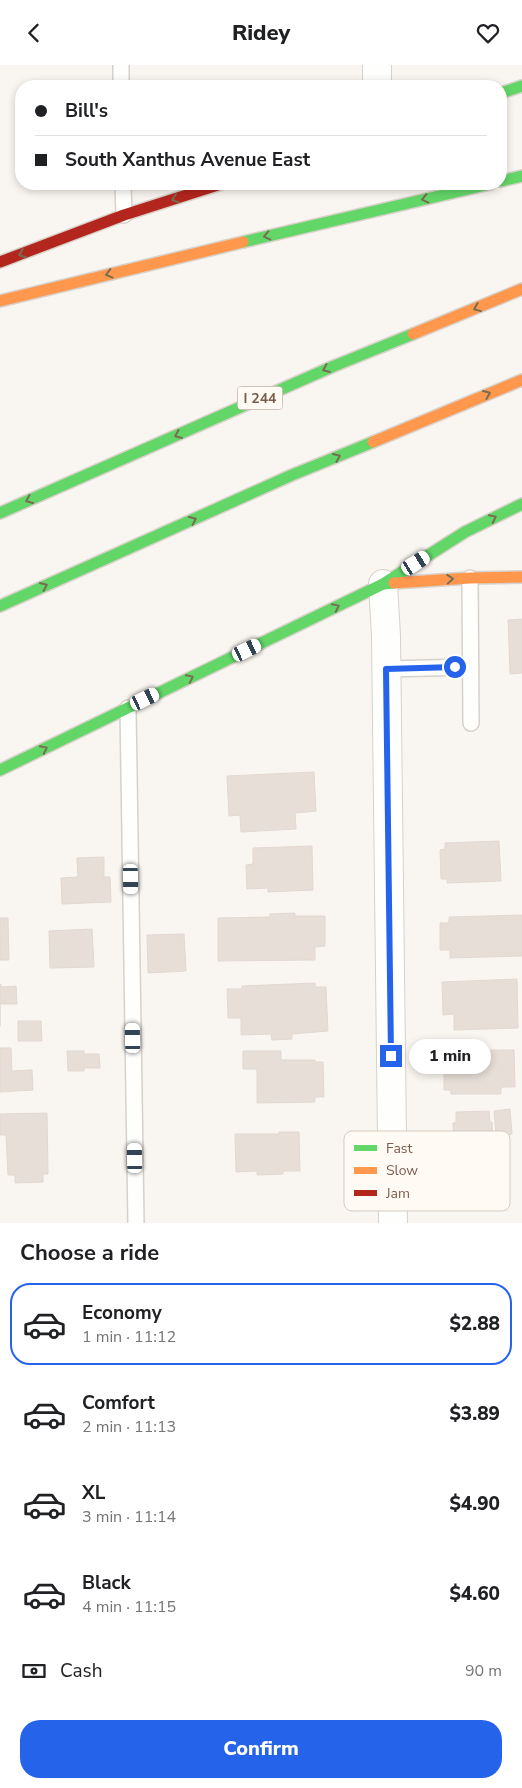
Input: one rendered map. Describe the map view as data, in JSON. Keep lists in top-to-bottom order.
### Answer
{
  "streets": {
    "main road": ["I 244"]
  },
  "legend": ["Fast", "Slow", "Jam"],
  "page": {
    "header": "Ridey",
    "banner": ["Bill's", "South Xanthus Avenue East"],
    "bubble": "1 min",
    "heading": "Choose a ride",
    "list": [
      {
        "name": "Economy",
        "note": "1 min · 11:12",
        "value": "$2.88"
      },
      {
        "name": "Comfort",
        "note": "2 min · 11:13",
        "value": "$3.89"
      },
      {
        "name": "XL",
        "note": "3 min · 11:14",
        "value": "$4.90"
      },
      {
        "name": "Black",
        "note": "4 min · 11:15",
        "value": "$4.60"
      }
    ],
    "pay": ["Cash", "90 m"],
    "buttons": "Confirm"
  }
}
